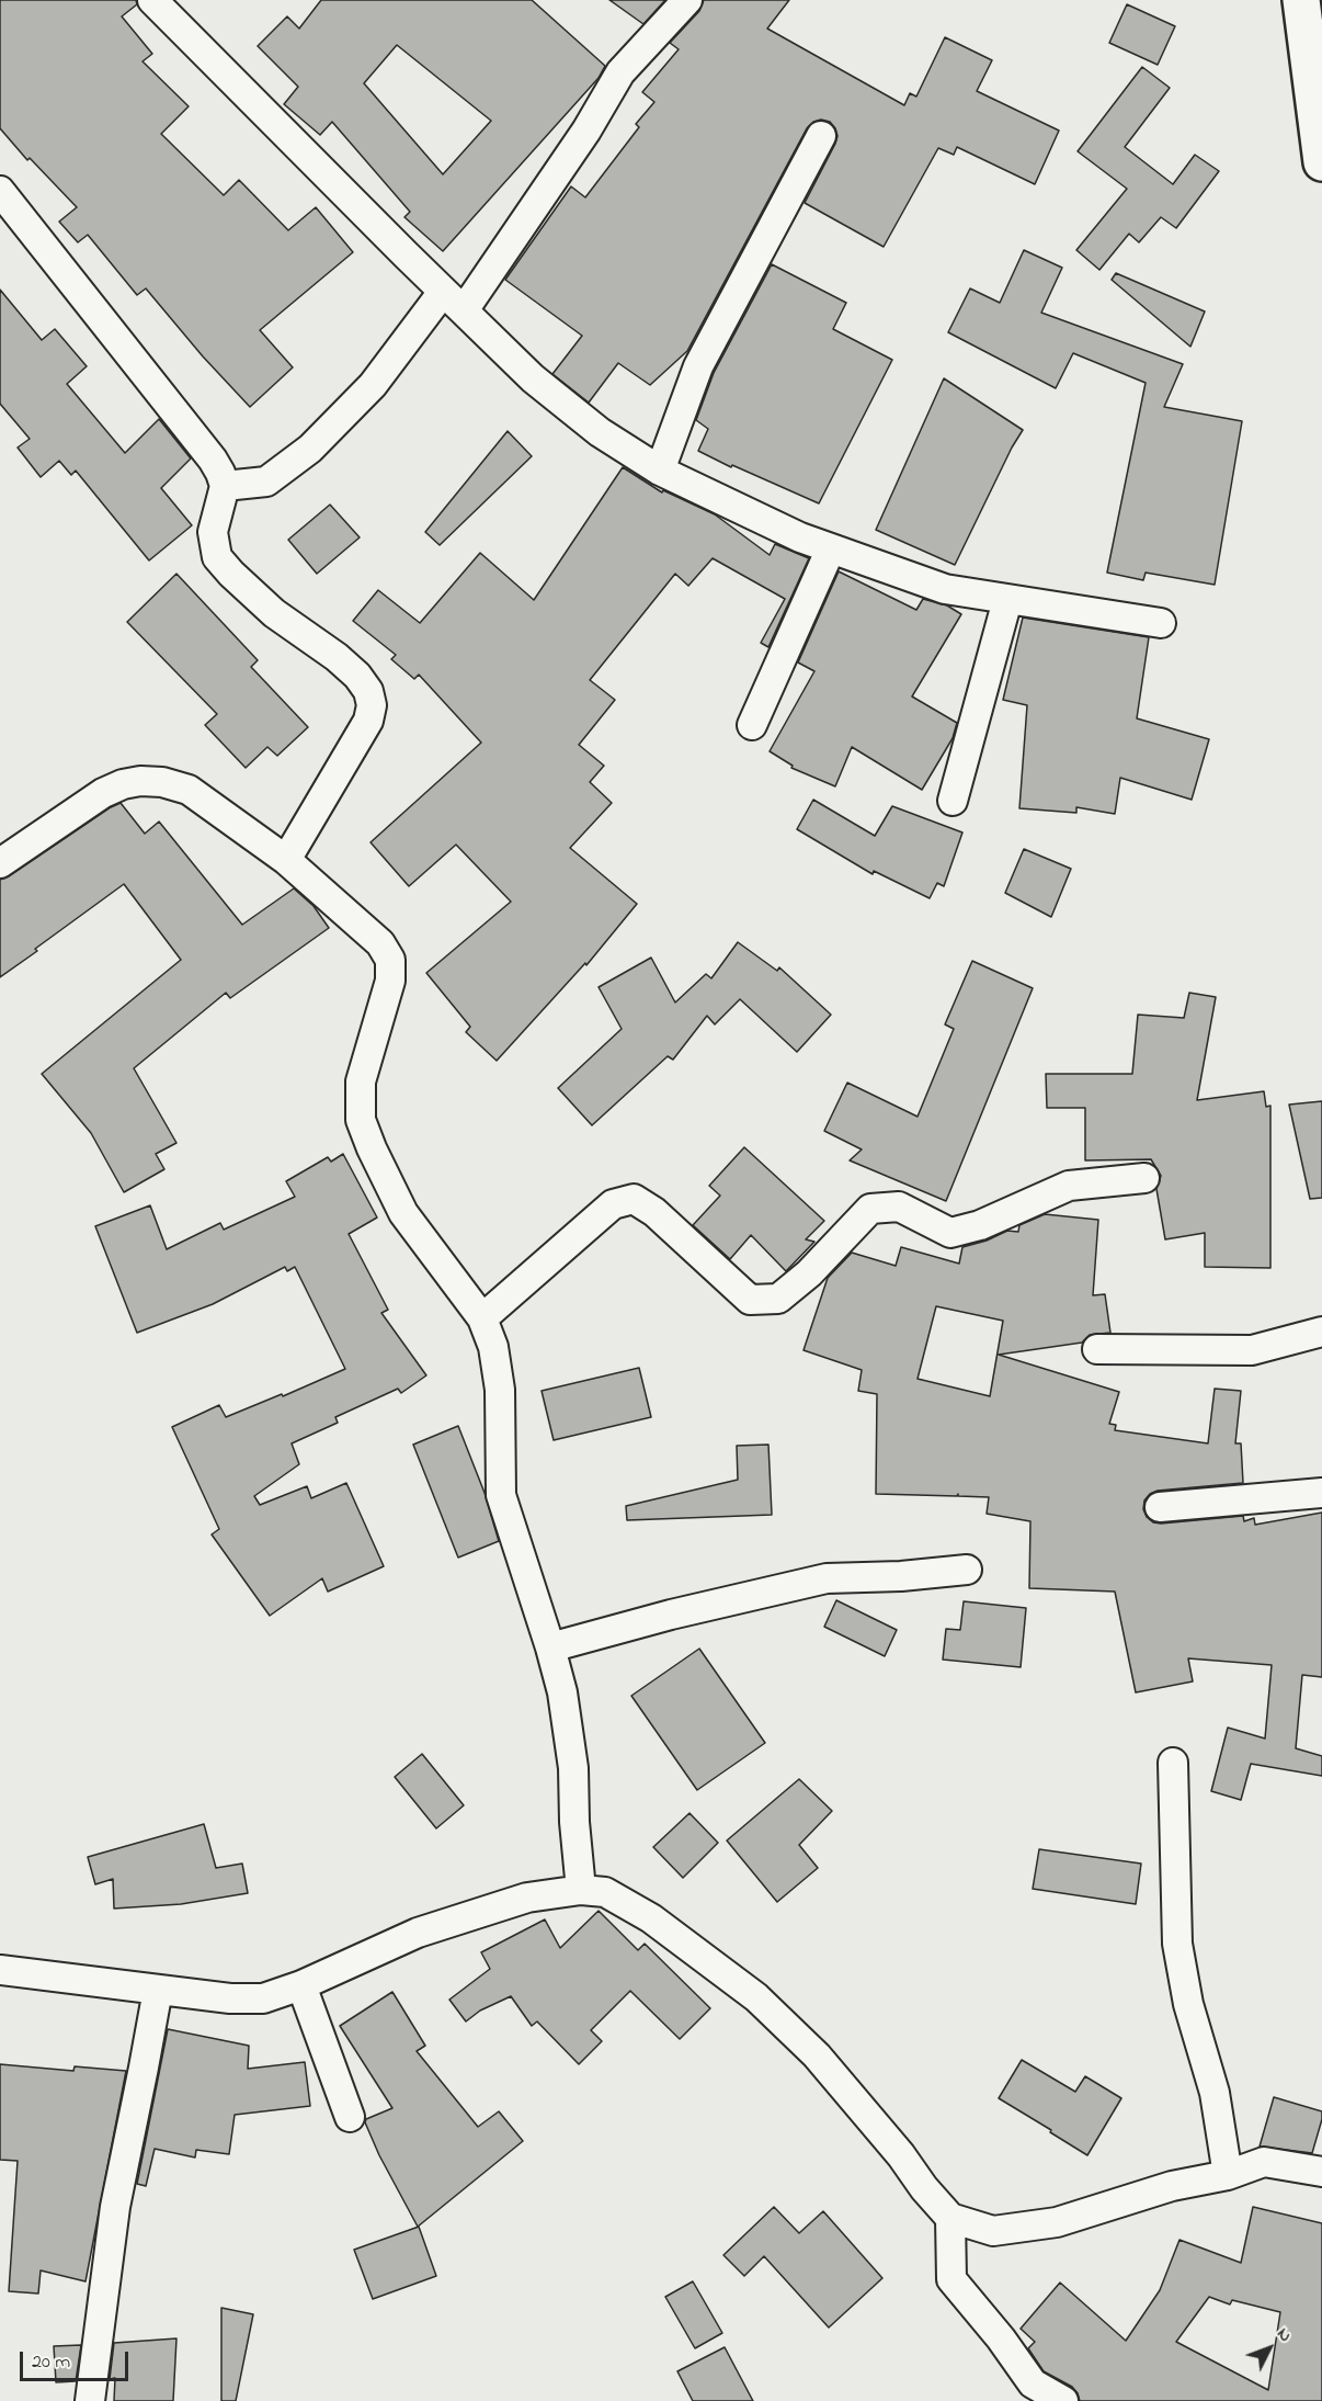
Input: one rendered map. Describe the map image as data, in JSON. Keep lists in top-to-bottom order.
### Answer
{
  "scale_bar": "20 m",
  "north": "top right"
}
